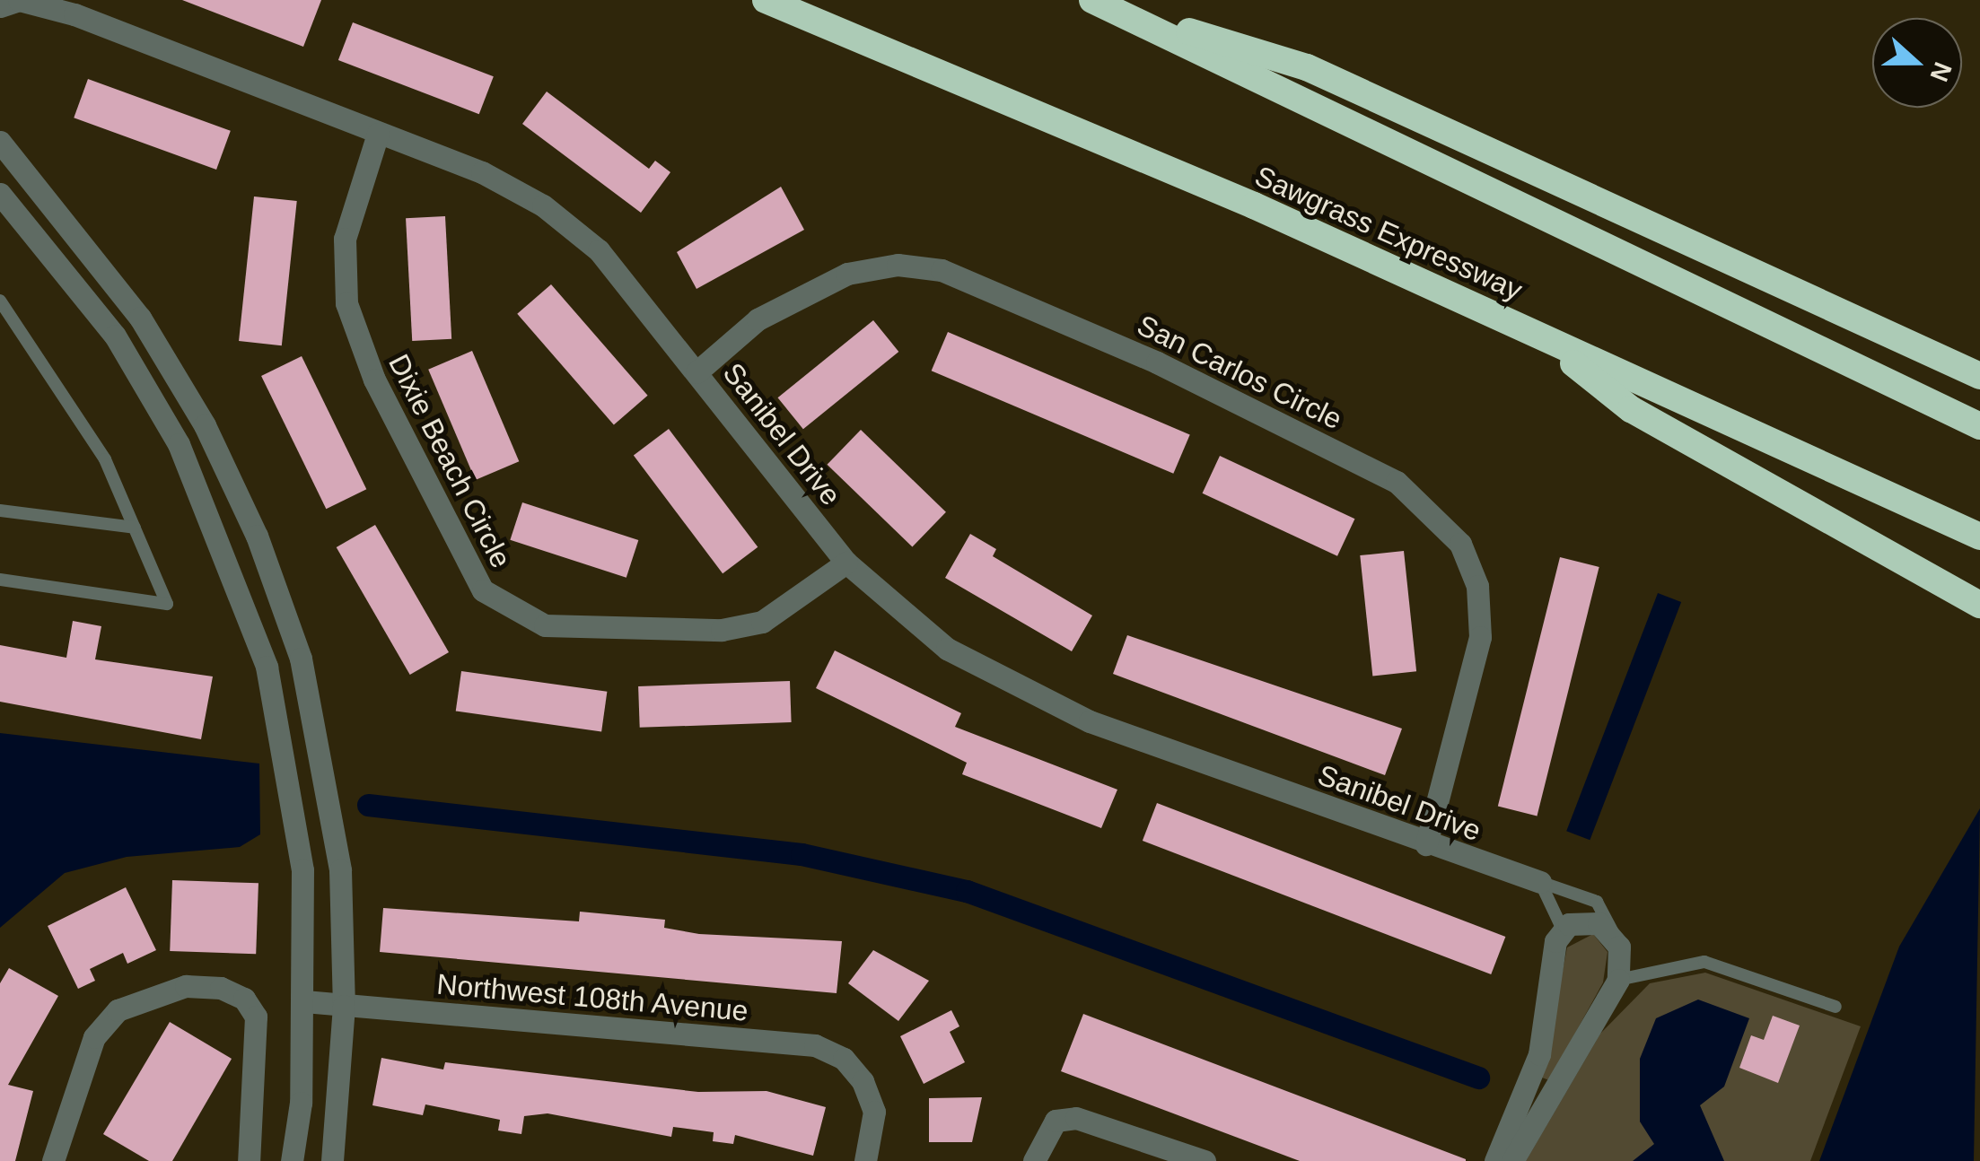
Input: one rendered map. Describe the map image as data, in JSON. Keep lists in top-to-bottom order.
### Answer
{
  "streets": {
    "highway": ["Sawgrass Expressway"],
    "street": [
      "San Carlos Circle",
      "Sanibel Drive",
      "Dixie Beach Circle",
      "Northwest 108th Avenue"
    ]
  },
  "crossings": [
    ["San Carlos Circle", "Sanibel Drive"],
    ["Sanibel Drive", "Dixie Beach Circle"]
  ],
  "north": "right"
}
